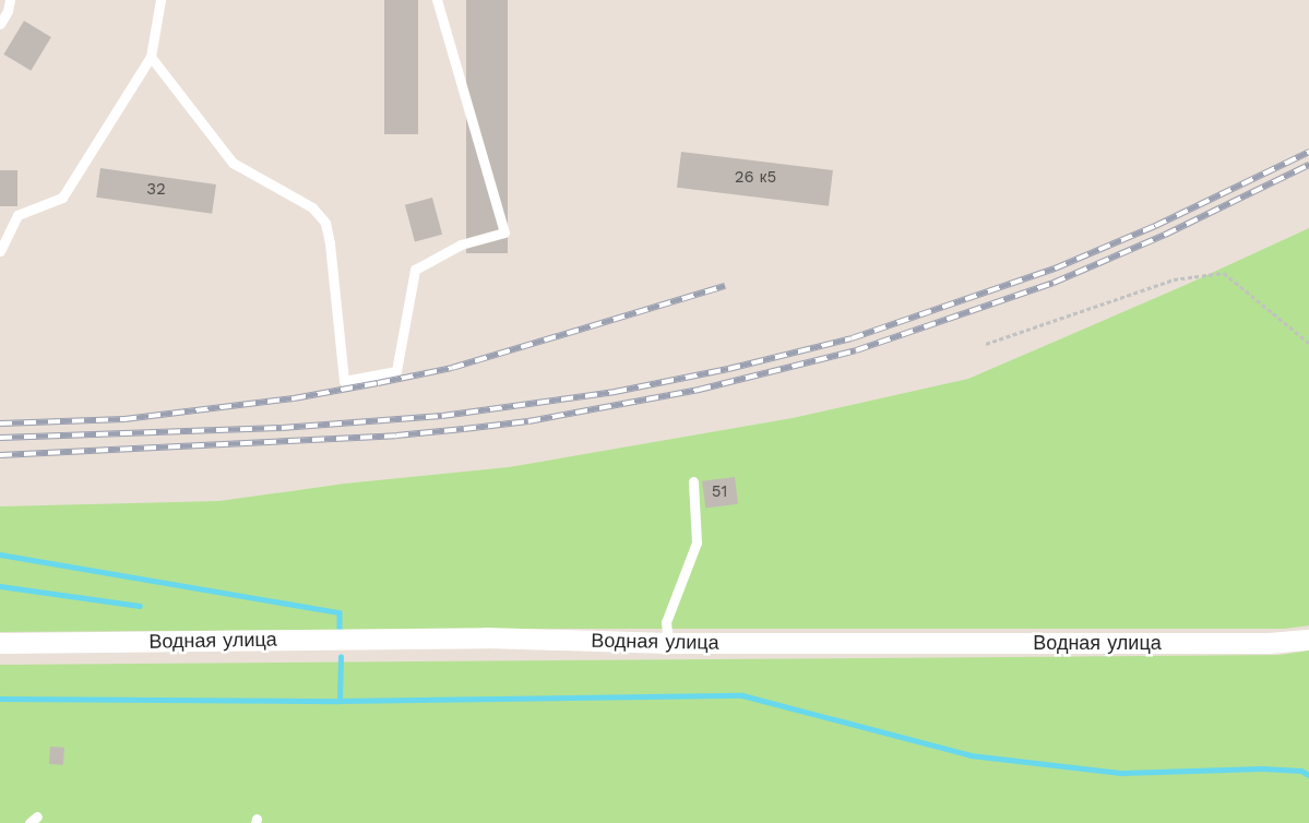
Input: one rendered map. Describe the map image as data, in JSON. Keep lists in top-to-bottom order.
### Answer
{
  "streets": {
    "street": ["Водная улица"]
  },
  "house_numbers": ["26 к5", "32", "51"]
}
